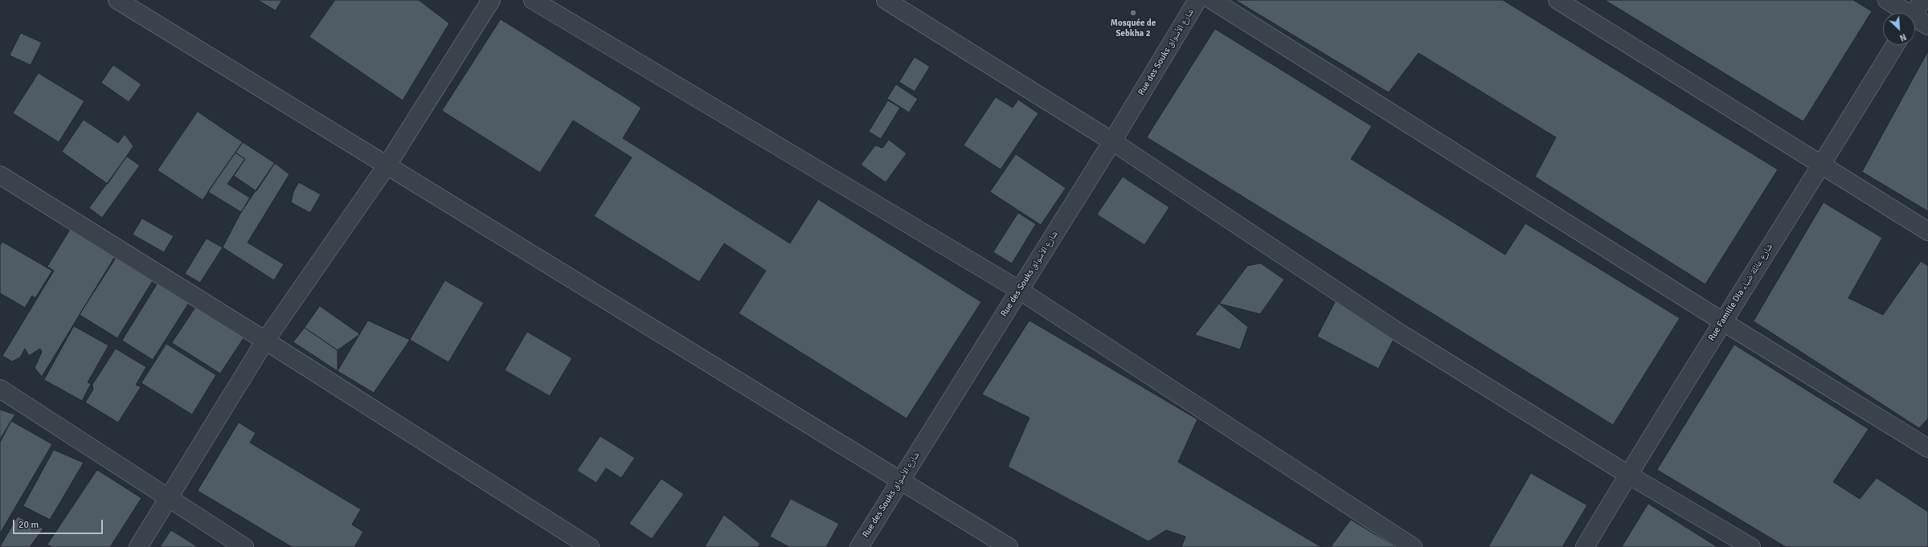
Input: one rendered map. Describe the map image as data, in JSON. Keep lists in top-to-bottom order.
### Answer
{
  "streets": {
    "street": ["Rue des Souks شارع الأسواق", "Rue Famille Dia شارع عائلة ضياء"]
  },
  "places": ["Mosquée de Sebkha 2"],
  "scale_bar": "20 m",
  "north": "bottom right"
}
